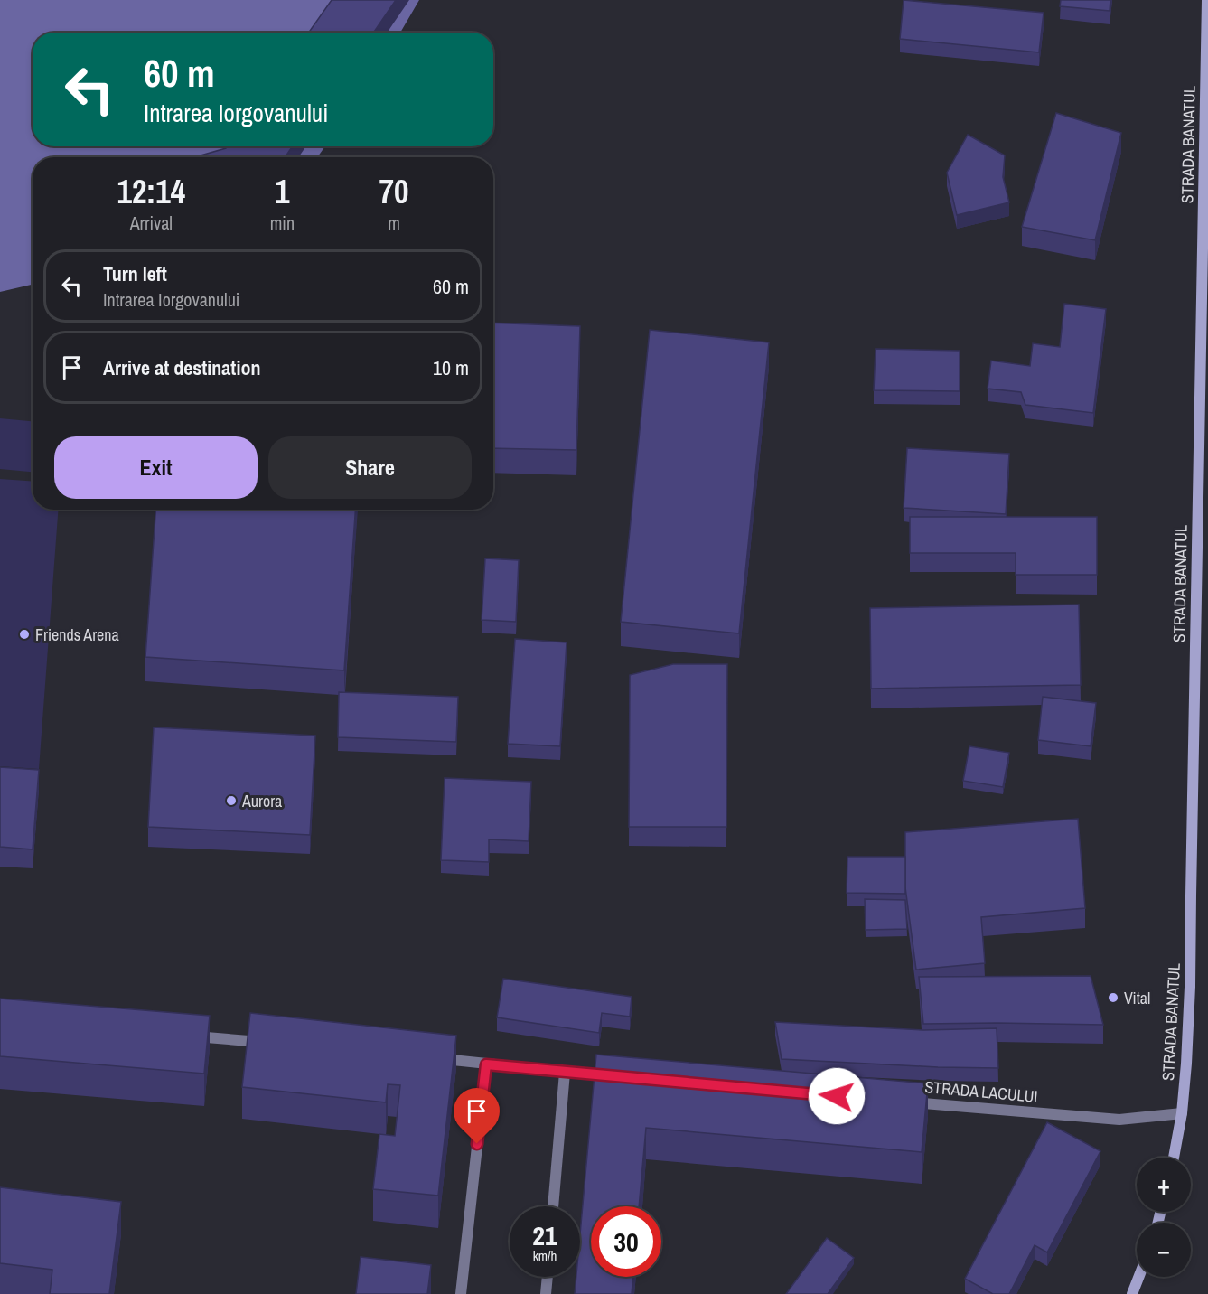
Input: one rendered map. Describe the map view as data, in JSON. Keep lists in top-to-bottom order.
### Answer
{
  "streets": {
    "main road": ["STRADA BANATUL"],
    "street": ["STRADA LACULUI"]
  },
  "crossings": [
    ["STRADA BANATUL", "STRADA LACULUI"]
  ],
  "places": ["Friends Arena", "Aurora", "Vital"],
  "page": {
    "turn": ["60 m", "Intrarea Iorgovanului"],
    "eta": [
      "12:14",
      "Arrival",
      "1",
      "min",
      "70",
      "m"
    ],
    "list": [
      {
        "name": "Turn left",
        "note": "Intrarea Iorgovanului",
        "value": "60 m"
      },
      {
        "name": "Arrive at destination",
        "value": "10 m"
      }
    ],
    "buttons": ["Exit", "Share"],
    "map_buttons": ["+", "−"],
    "speed": "21 km/h",
    "limit": "30"
  }
}
